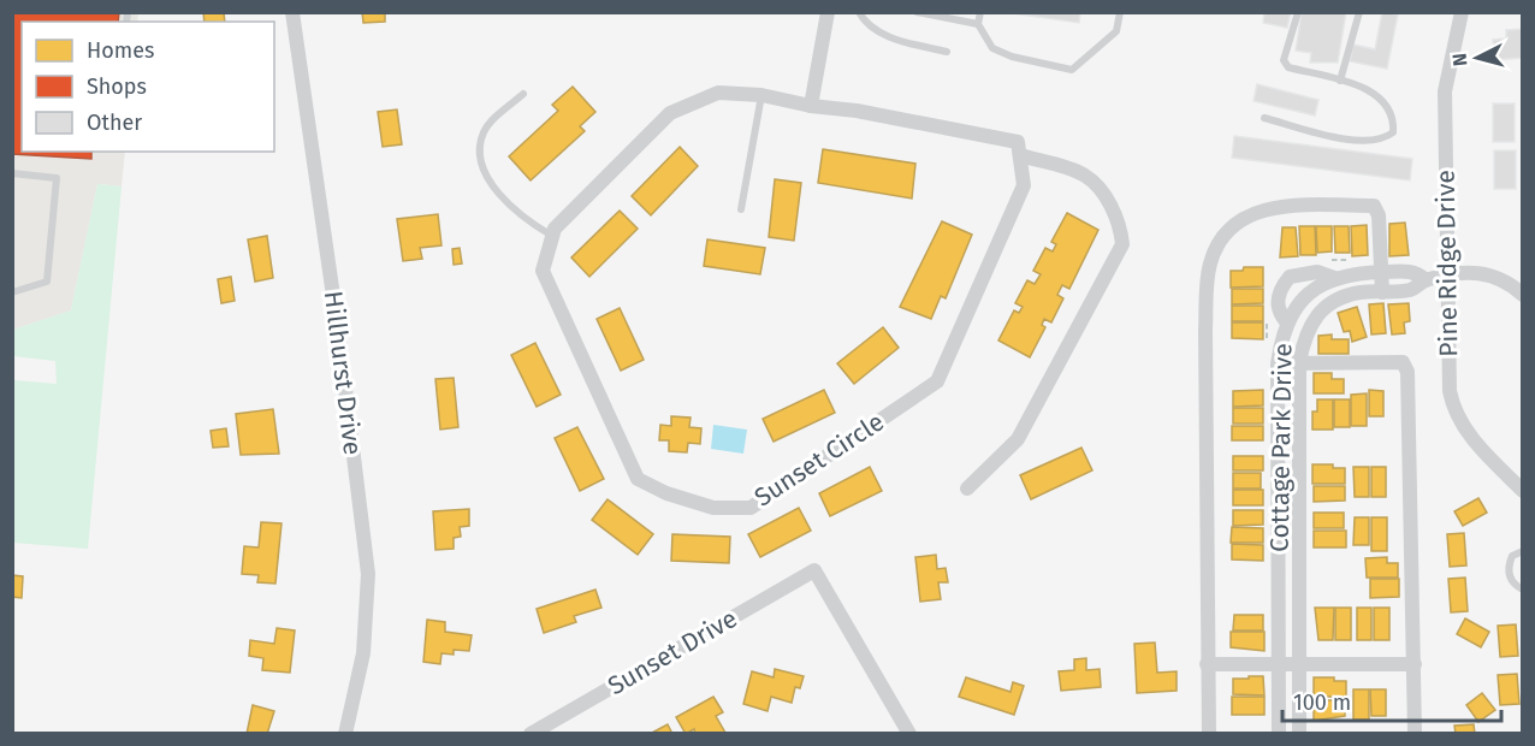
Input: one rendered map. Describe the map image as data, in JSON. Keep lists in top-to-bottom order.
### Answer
{
  "streets": {
    "street": [
      "Pine Ridge Drive",
      "Hillhurst Drive",
      "Cottage Park Drive",
      "Sunset Circle",
      "Sunset Drive"
    ]
  },
  "crossings": [
    ["Pine Ridge Drive", "Cottage Park Drive"]
  ],
  "legend": ["Homes", "Shops", "Other"],
  "scale_bar": "100 m",
  "north": "left"
}
